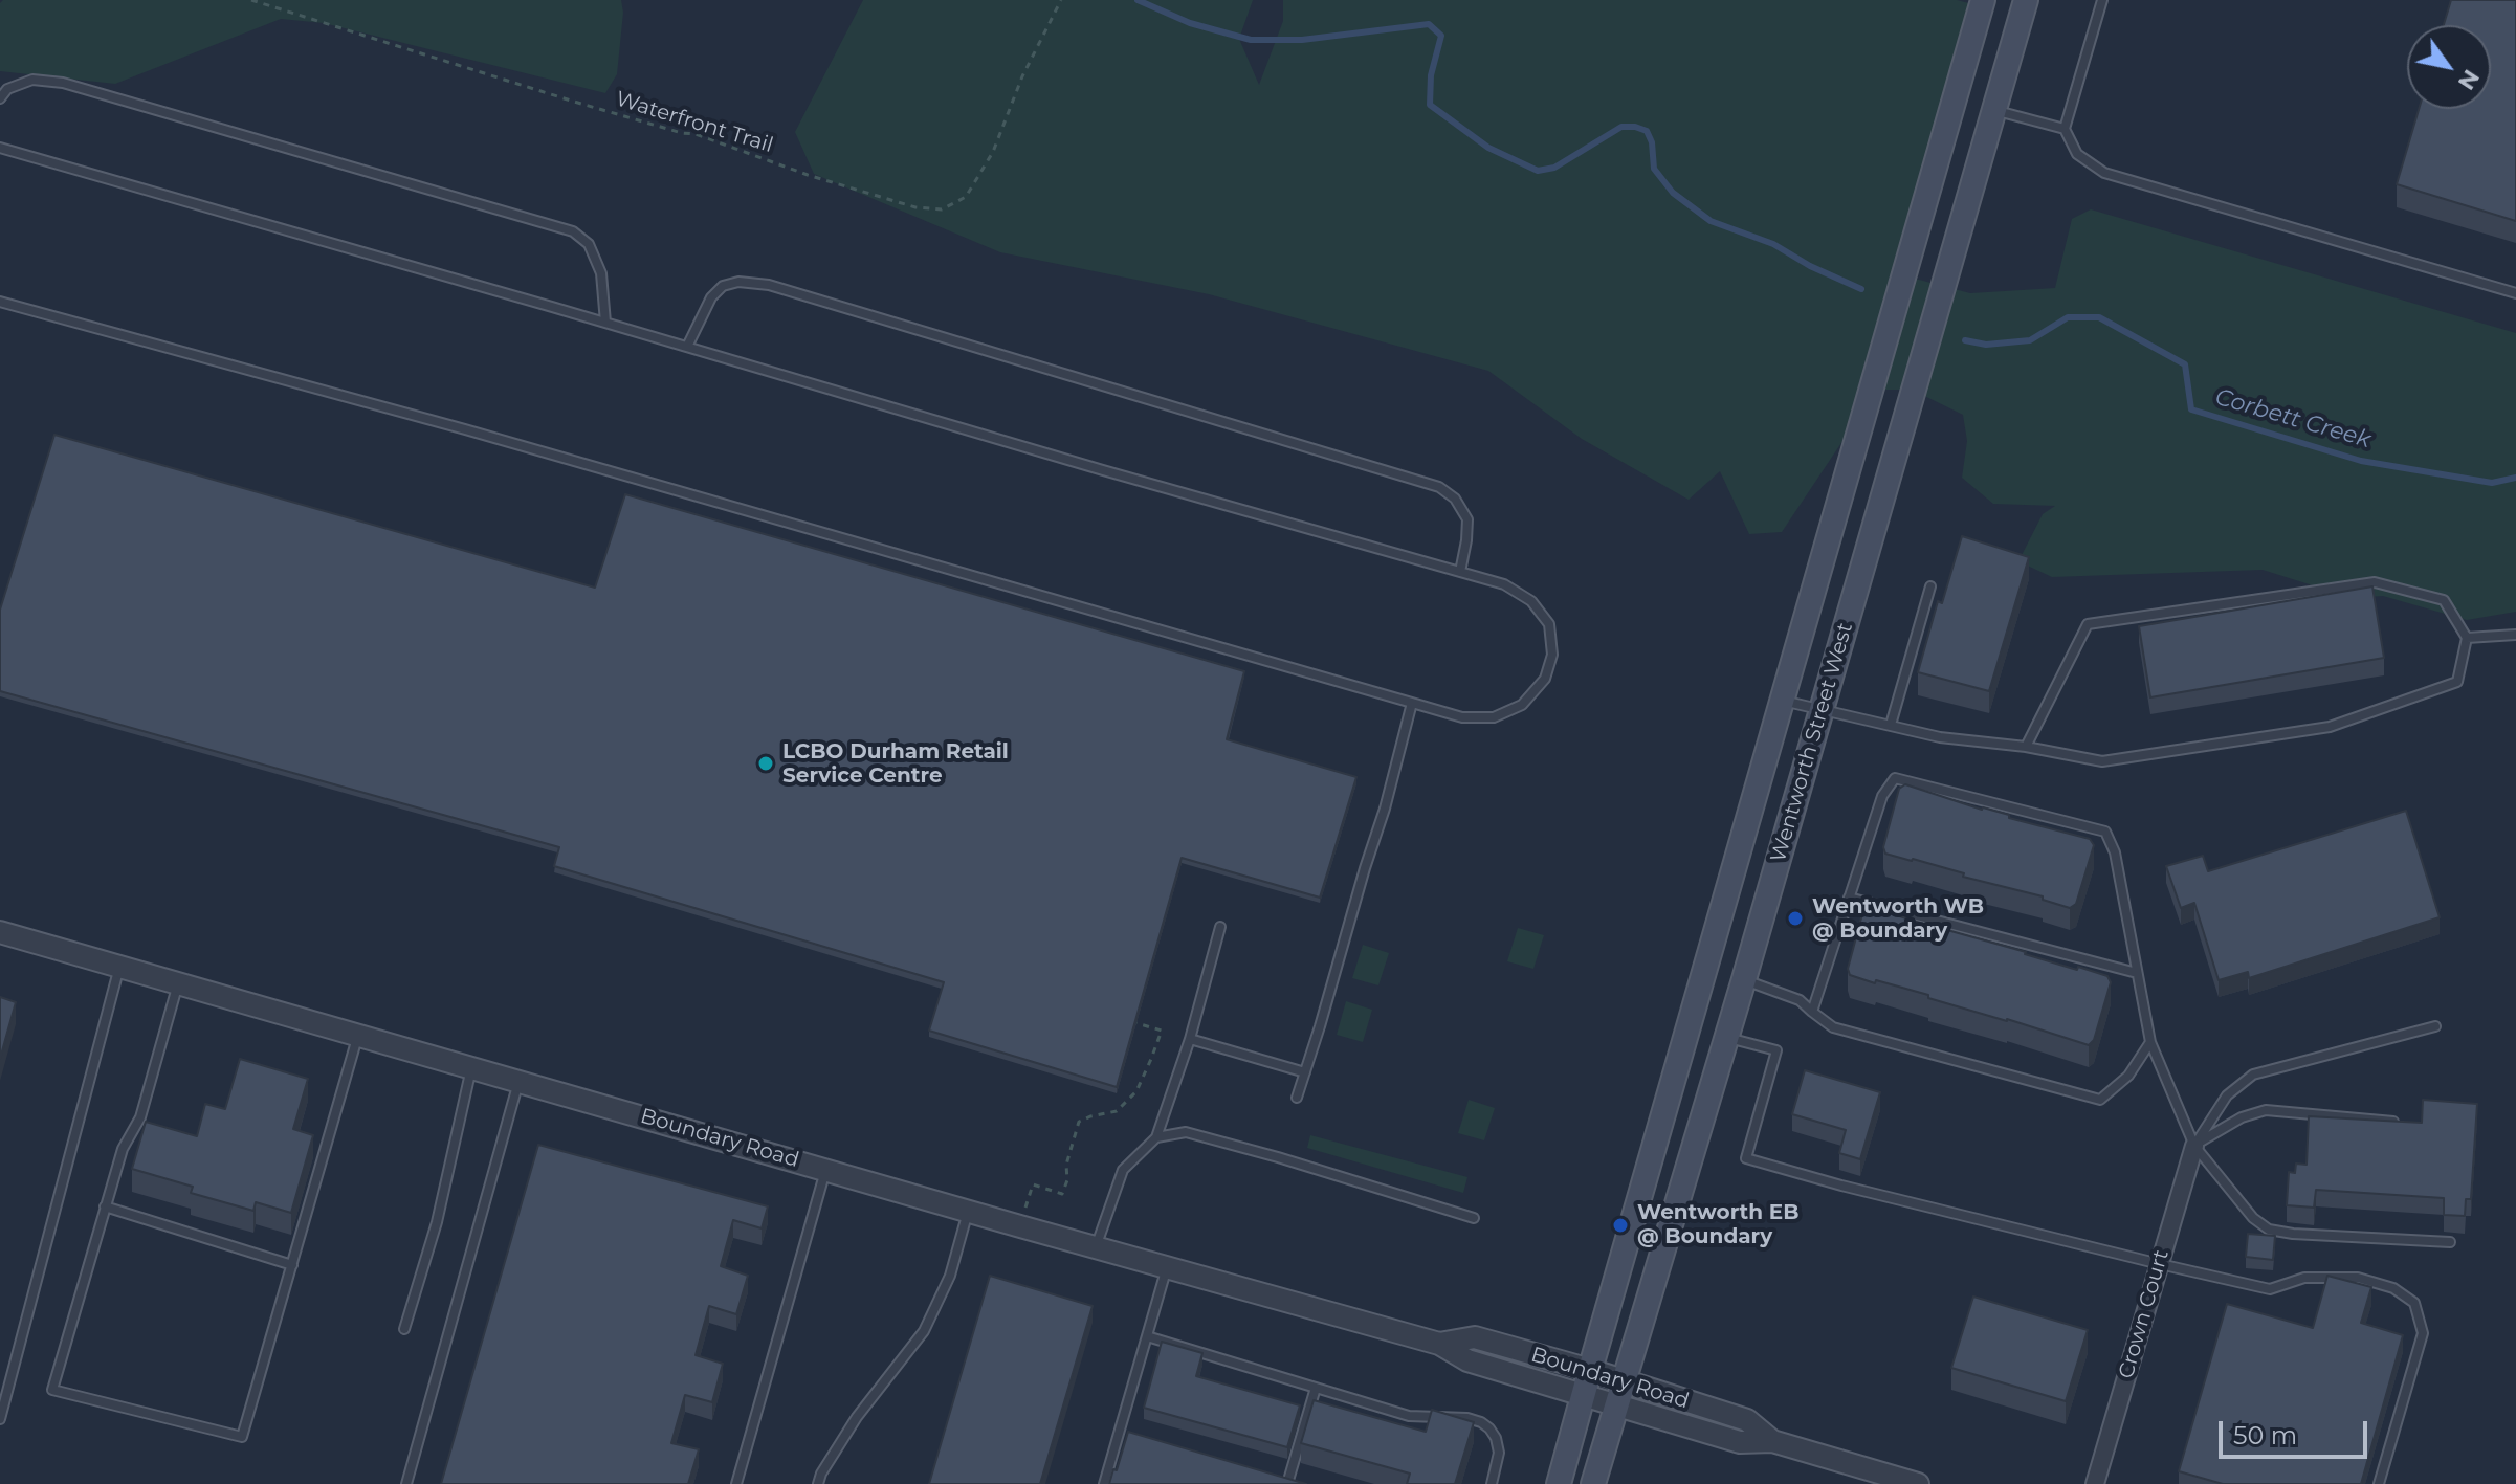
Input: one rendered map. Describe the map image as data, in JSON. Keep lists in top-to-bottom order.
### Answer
{
  "streets": {
    "main road": ["Wentworth Street West"],
    "street": ["Boundary Road", "Crown Court"],
    "path": ["Waterfront Trail"]
  },
  "crossings": [
    ["Wentworth Street West", "Boundary Road"]
  ],
  "water": ["Corbett Creek"],
  "places": ["LCBO Durham Retail Service Centre", "Wentworth WB @ Boundary", "Wentworth EB @ Boundary"],
  "scale_bar": "50 m",
  "north": "bottom right"
}
